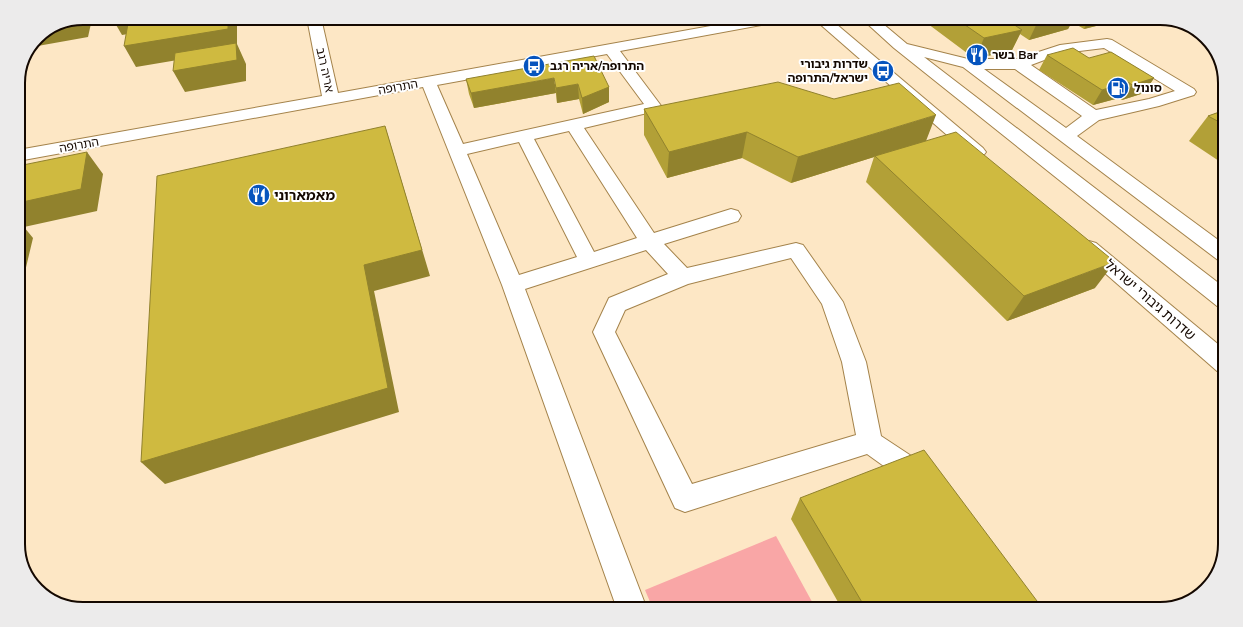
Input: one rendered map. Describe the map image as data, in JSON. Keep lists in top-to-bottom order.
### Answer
{
  "streets": {
    "street": ["אריה רגב", "התרופה", "שדרות גיבורי ישראל"]
  },
  "crossings": [
    ["אריה רגב", "התרופה"]
  ],
  "places": {
    "restaurant": ["בשר Bar", "מאמארוני"],
    "bus stop": ["התרופה/אריה רגב", "שדרות גיבורי ישראל/התרופה"],
    "fuel station": ["סונול"]
  }
}
